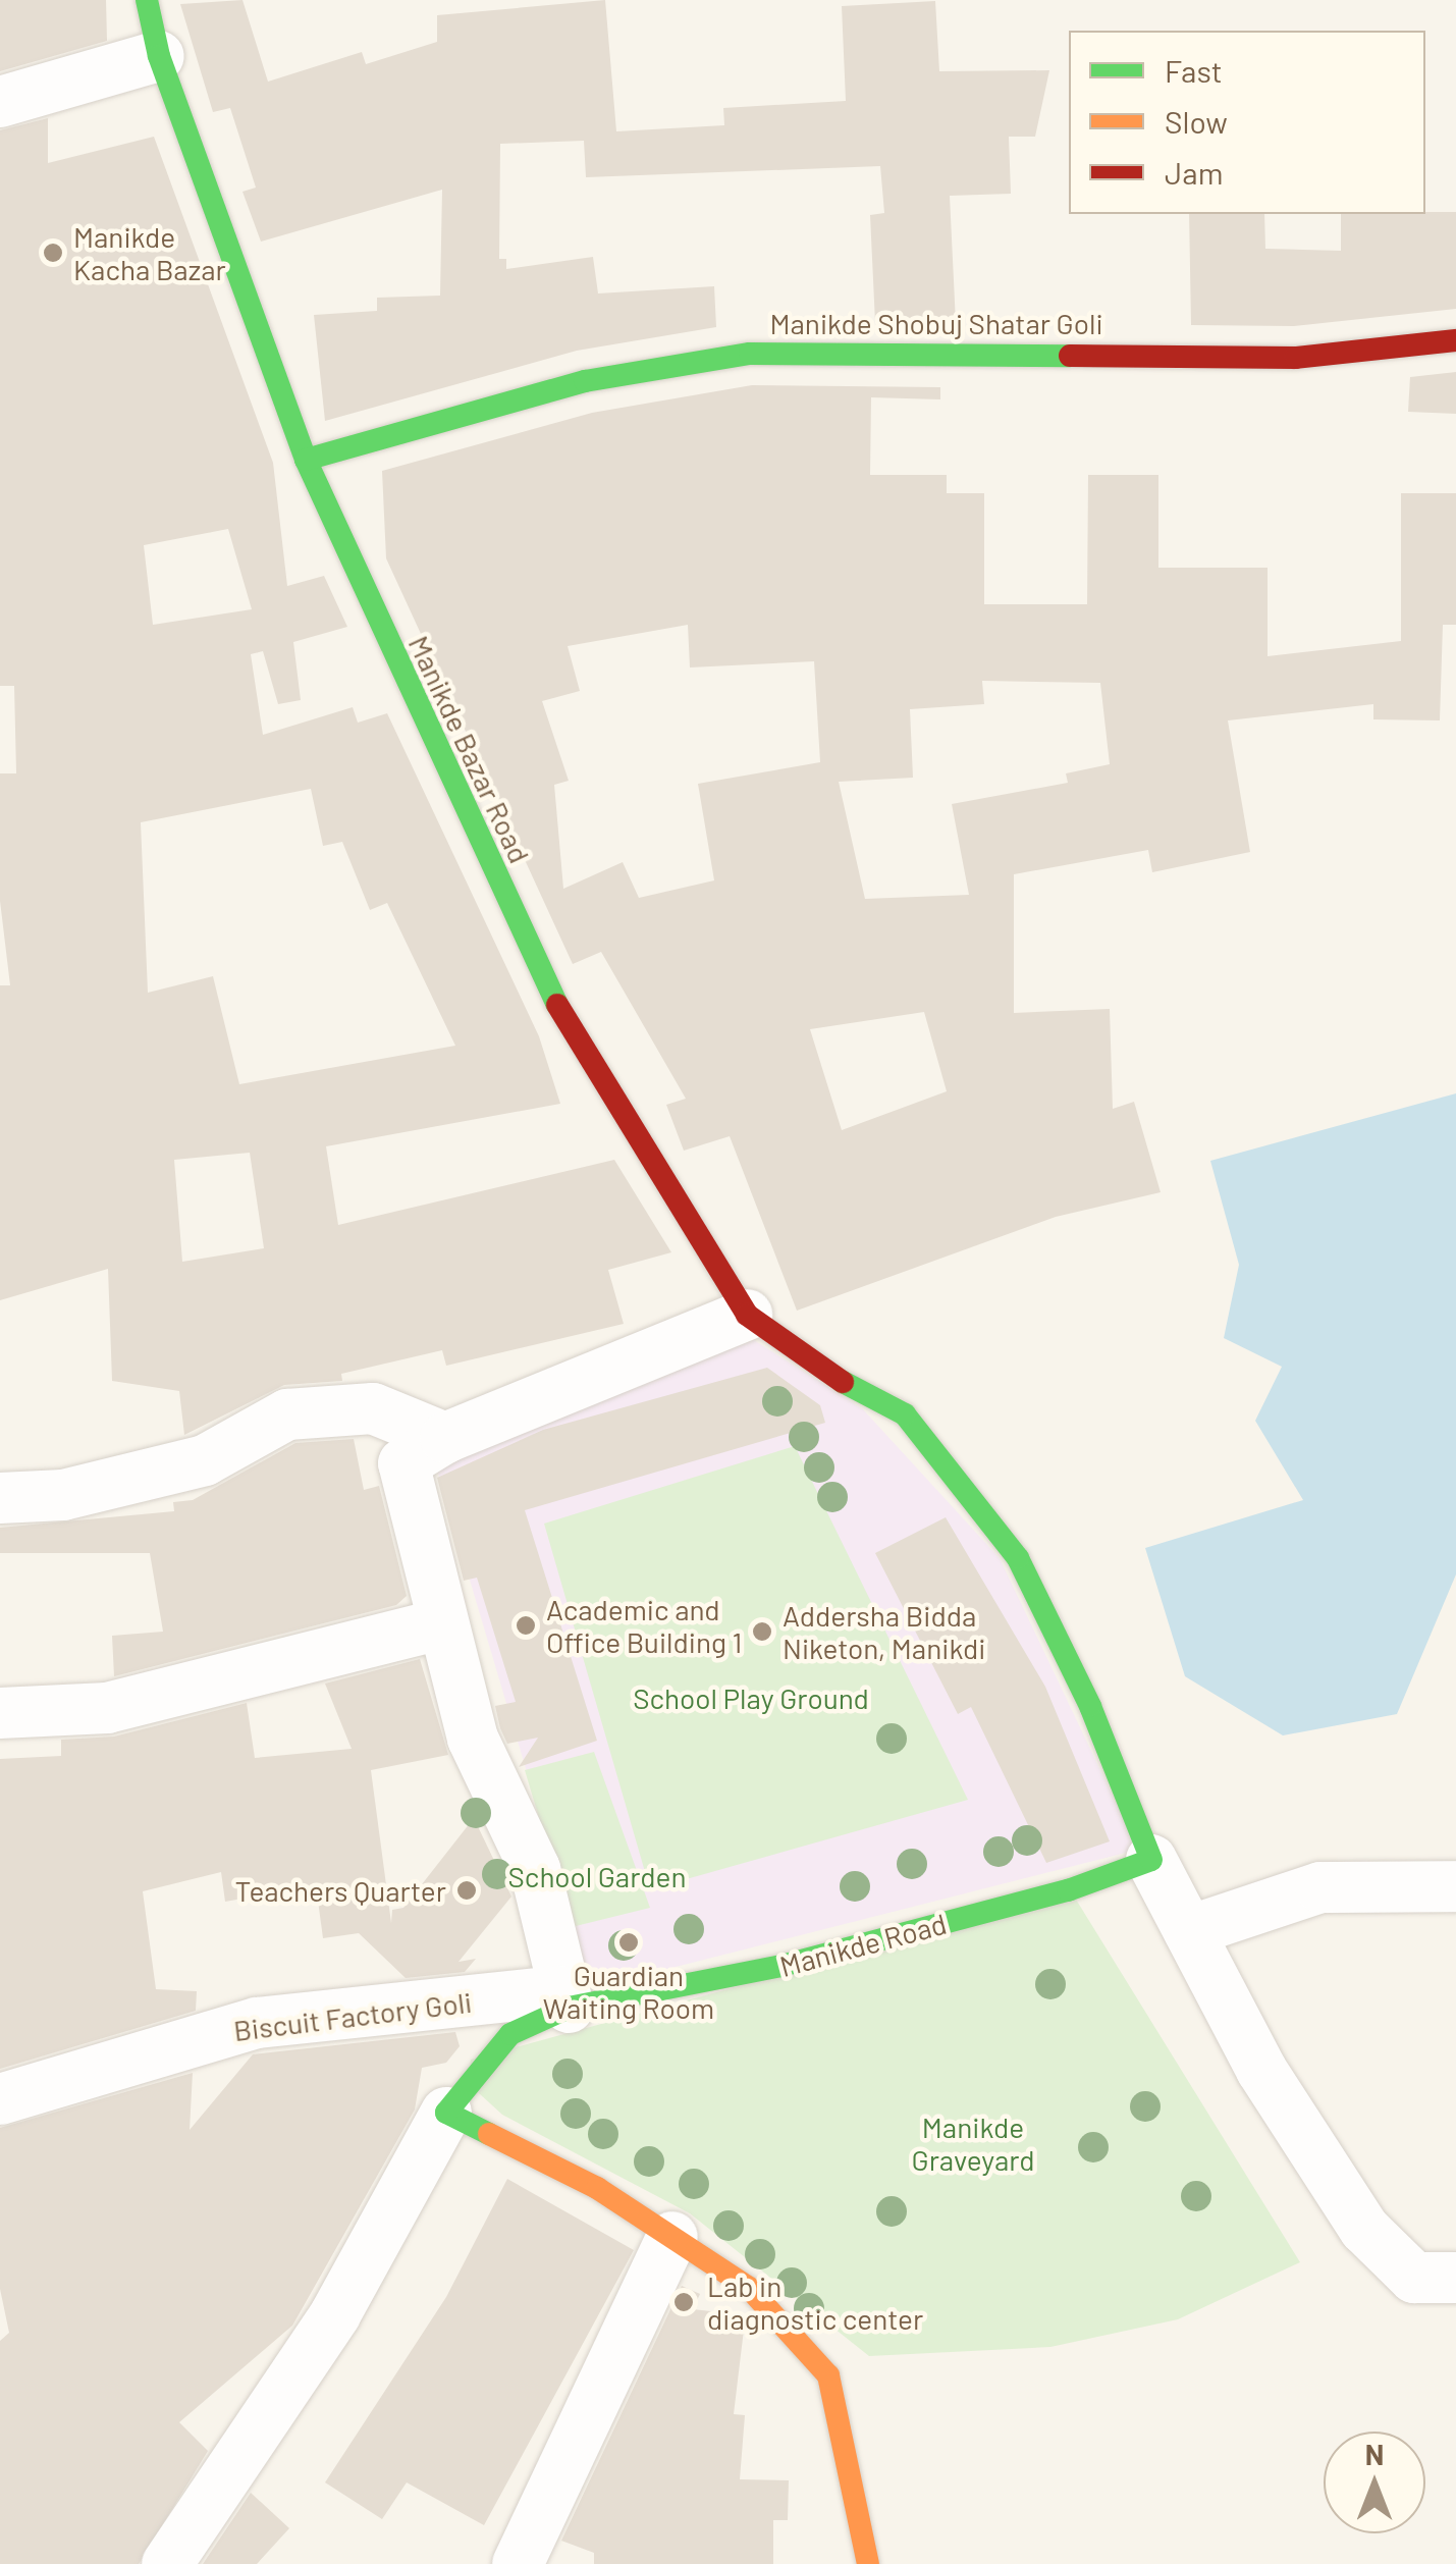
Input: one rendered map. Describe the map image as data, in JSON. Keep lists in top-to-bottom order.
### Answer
{
  "streets": {
    "street": [
      "Manikde Shobuj Shatar Goli",
      "Manikde Bazar Road",
      "Manikde Road",
      "Biscuit Factory Goli"
    ]
  },
  "crossings": [
    ["Manikde Shobuj Shatar Goli", "Manikde Bazar Road"],
    ["Manikde Bazar Road", "Manikde Road"],
    ["Manikde Road", "Biscuit Factory Goli"]
  ],
  "parks": ["School Play Ground", "School Garden", "Manikde Graveyard"],
  "places": [
    "Manikde Kacha Bazar",
    "Academic and Office Building 1",
    "Addersha Bidda Niketon, Manikdi",
    "Teachers Quarter",
    "Guardian Waiting Room",
    "Lab in diagnostic center"
  ],
  "legend": ["Fast", "Slow", "Jam"],
  "north": "top"
}
